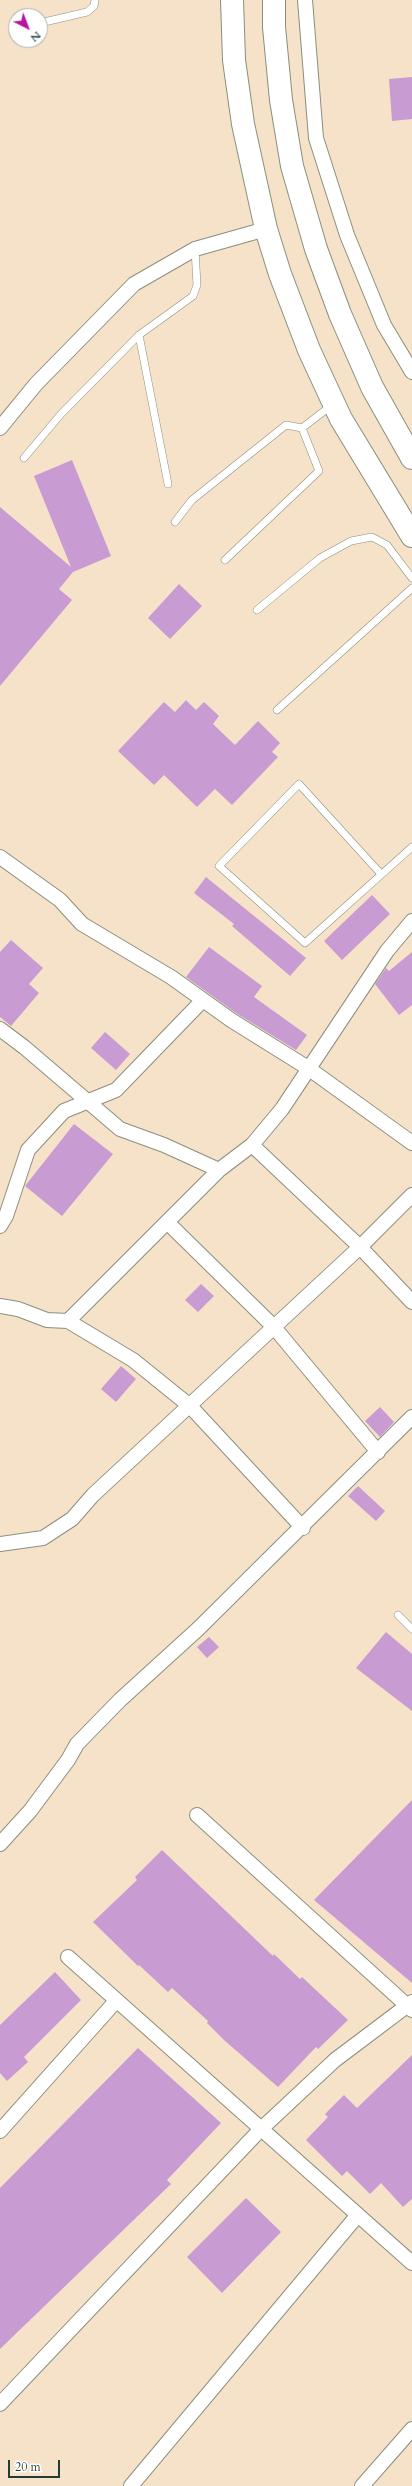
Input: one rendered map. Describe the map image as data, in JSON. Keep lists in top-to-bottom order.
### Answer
{
  "scale_bar": "20 m",
  "north": "bottom right"
}
